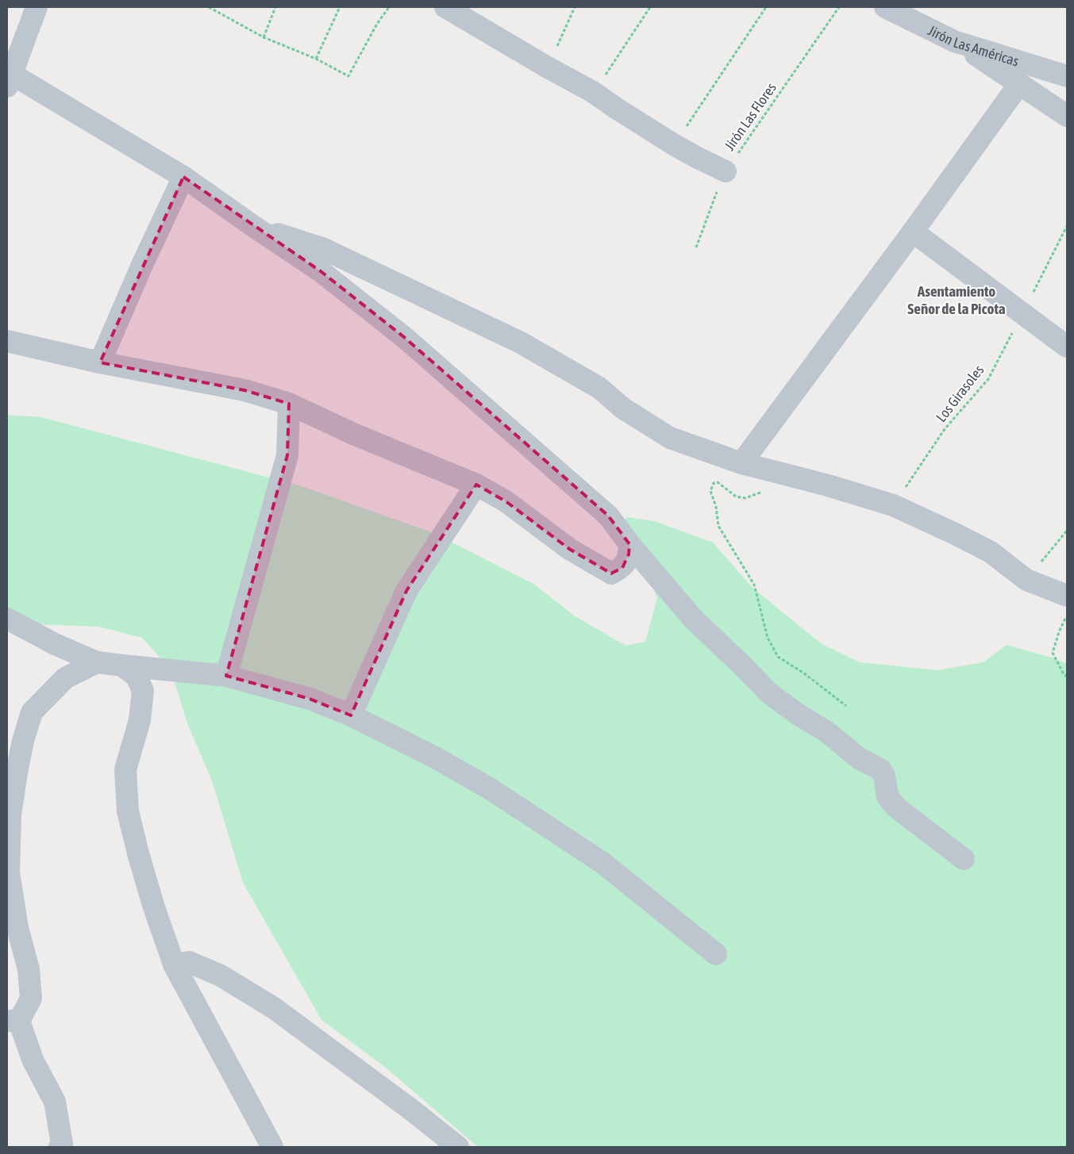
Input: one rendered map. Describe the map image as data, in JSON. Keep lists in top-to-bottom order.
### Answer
{
  "streets": {
    "street": ["Jirón Las Américas"],
    "path": ["Jirón Las Flores", "Los Girasoles"]
  },
  "districts": ["Asentamiento Señor de la Picota"]
}
